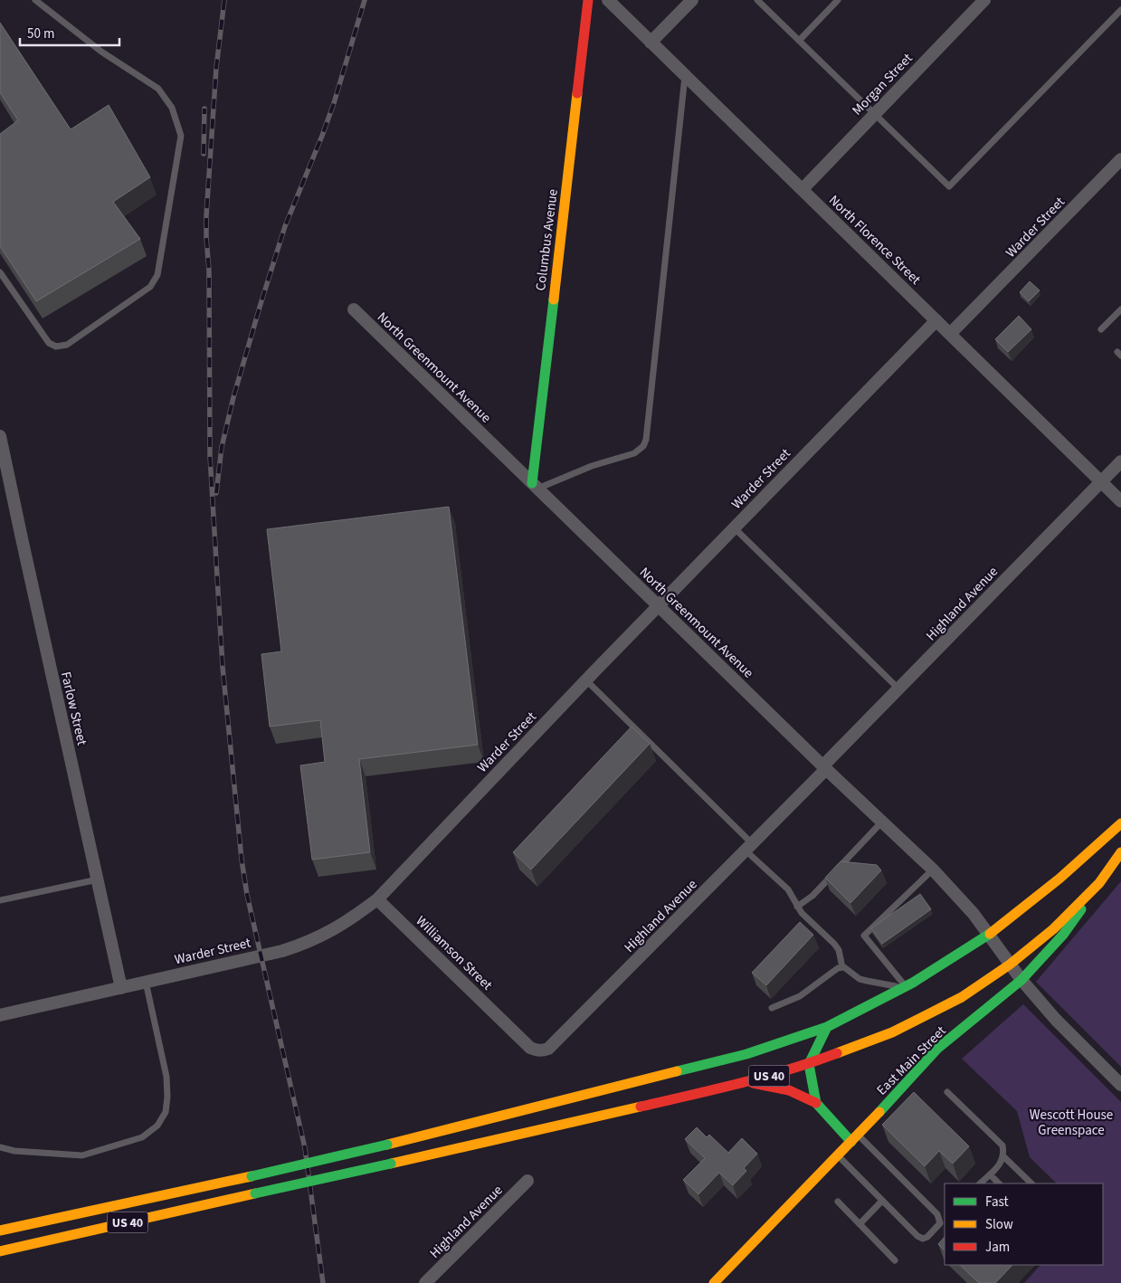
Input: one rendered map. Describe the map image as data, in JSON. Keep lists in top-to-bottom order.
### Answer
{
  "streets": {
    "main road": ["Columbus Avenue", "East Main Street", "US 40"],
    "street": [
      "Morgan Street",
      "Warder Street",
      "North Florence Street",
      "North Greenmount Avenue",
      "Highland Avenue",
      "Farlow Street",
      "Williamson Street"
    ]
  },
  "crossings": [
    ["Morgan Street", "North Florence Street"],
    ["Warder Street", "North Florence Street"],
    ["Warder Street", "North Greenmount Avenue"],
    ["Warder Street", "Farlow Street"],
    ["Warder Street", "Williamson Street"],
    ["Columbus Avenue", "North Greenmount Avenue"],
    ["North Florence Street", "Highland Avenue"],
    ["North Greenmount Avenue", "Highland Avenue"],
    ["North Greenmount Avenue", "East Main Street"],
    ["North Greenmount Avenue", "US 40"],
    ["Highland Avenue", "Williamson Street"],
    ["East Main Street", "US 40"]
  ],
  "parks": ["Wescott House Greenspace"],
  "legend": ["Fast", "Slow", "Jam"],
  "scale_bar": "50 m"
}
